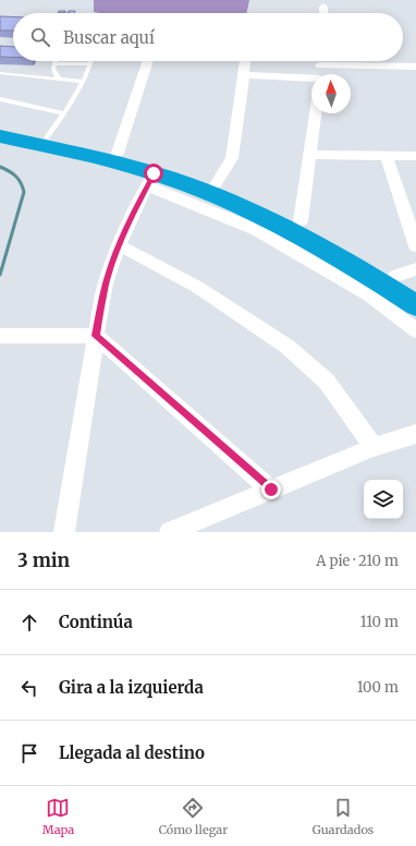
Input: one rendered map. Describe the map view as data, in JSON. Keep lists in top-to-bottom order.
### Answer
{
  "north": "top",
  "page": {
    "search": "Buscar aquí",
    "heading": ["3 min", "A pie · 210 m"],
    "list": [
      ["Continúa", "110 m"],
      ["Gira a la izquierda", "100 m"],
      "Llegada al destino"
    ],
    "nav": ["Mapa", "Cómo llegar", "Guardados"]
  }
}
